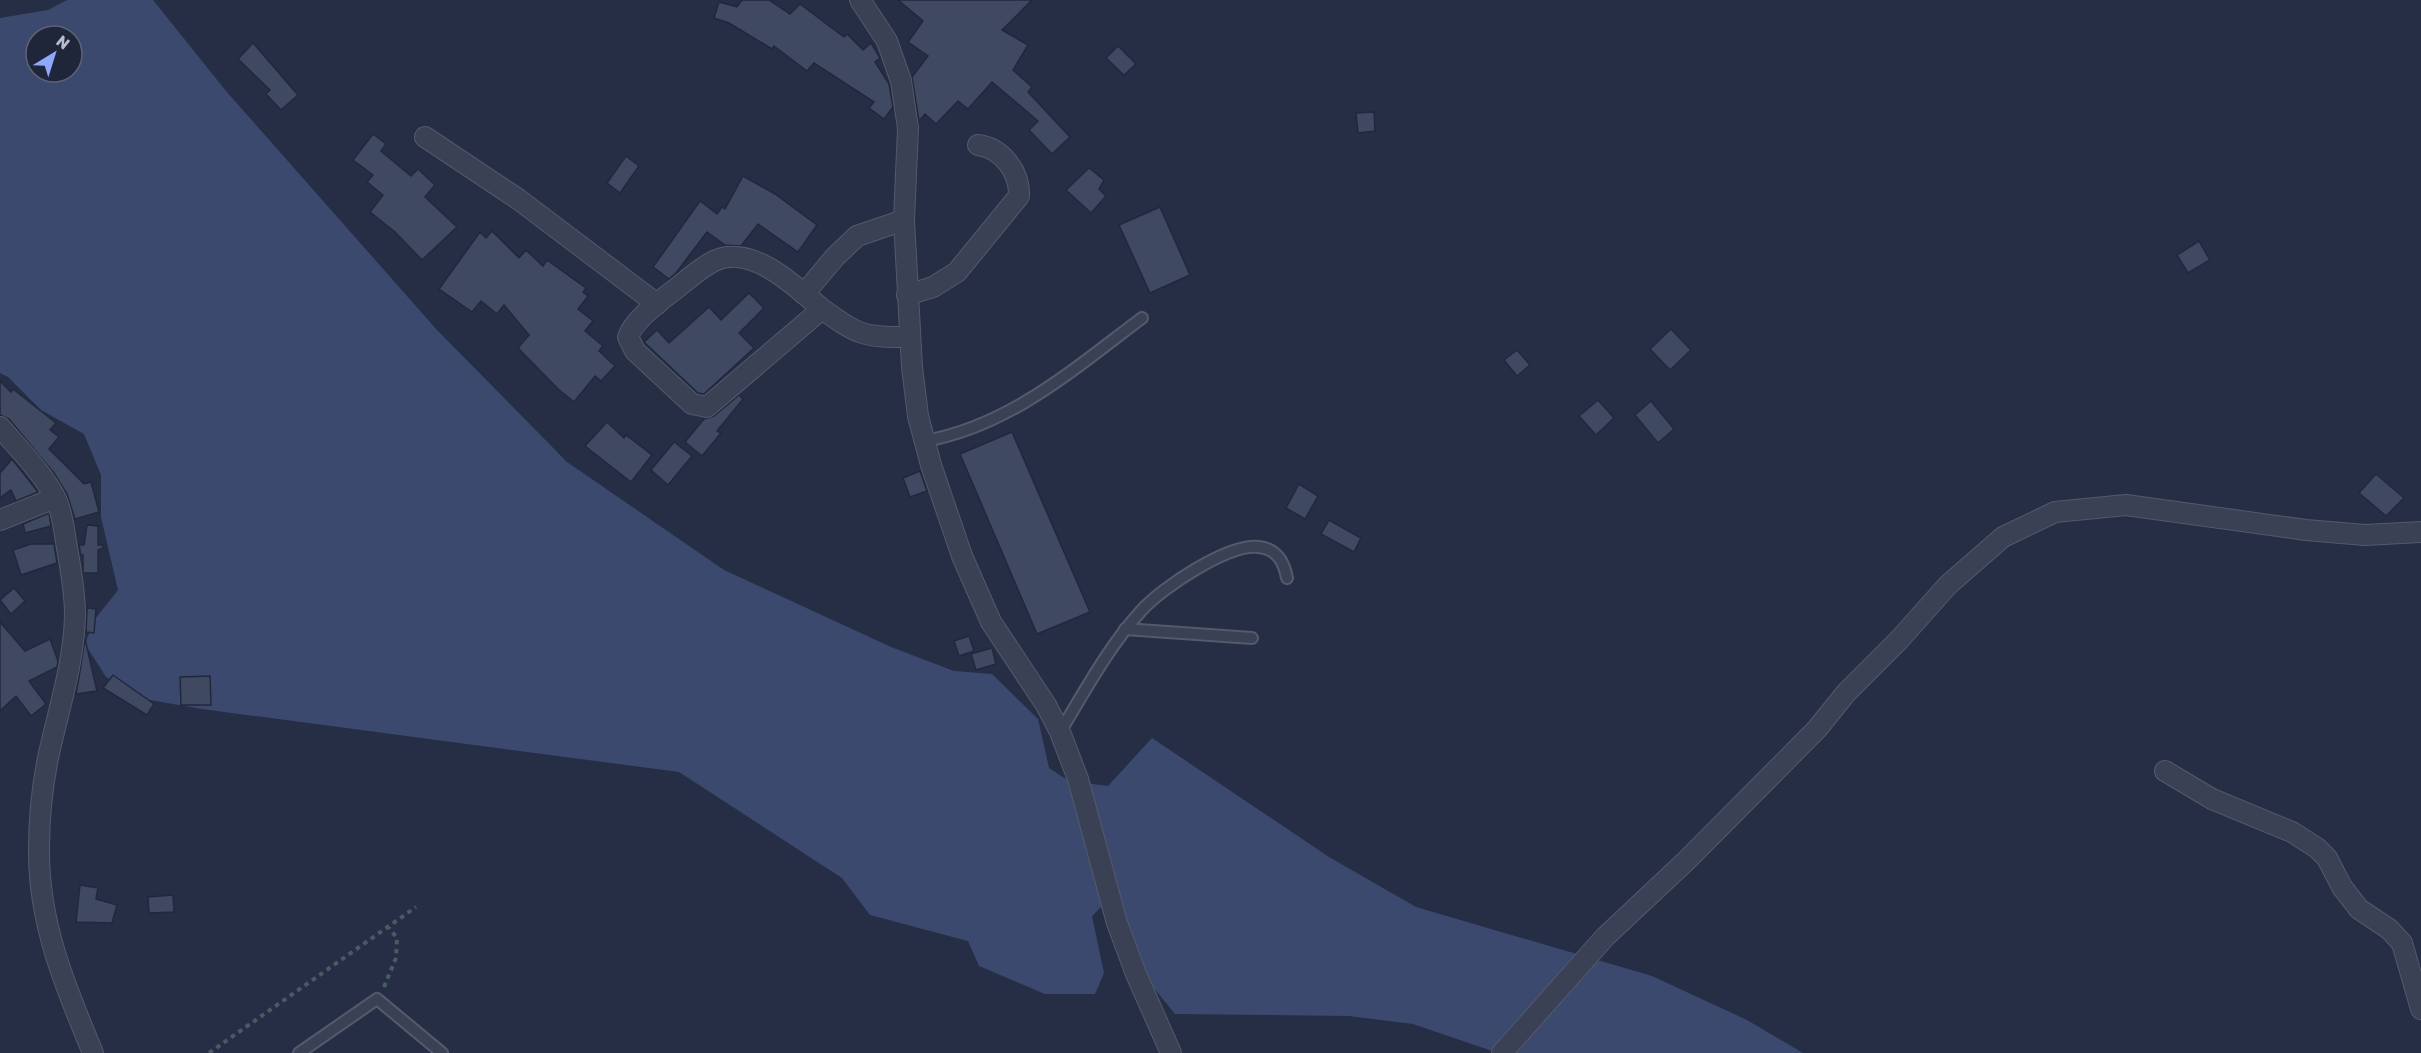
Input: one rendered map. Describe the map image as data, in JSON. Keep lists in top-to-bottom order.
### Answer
{
  "north": "top right"
}
